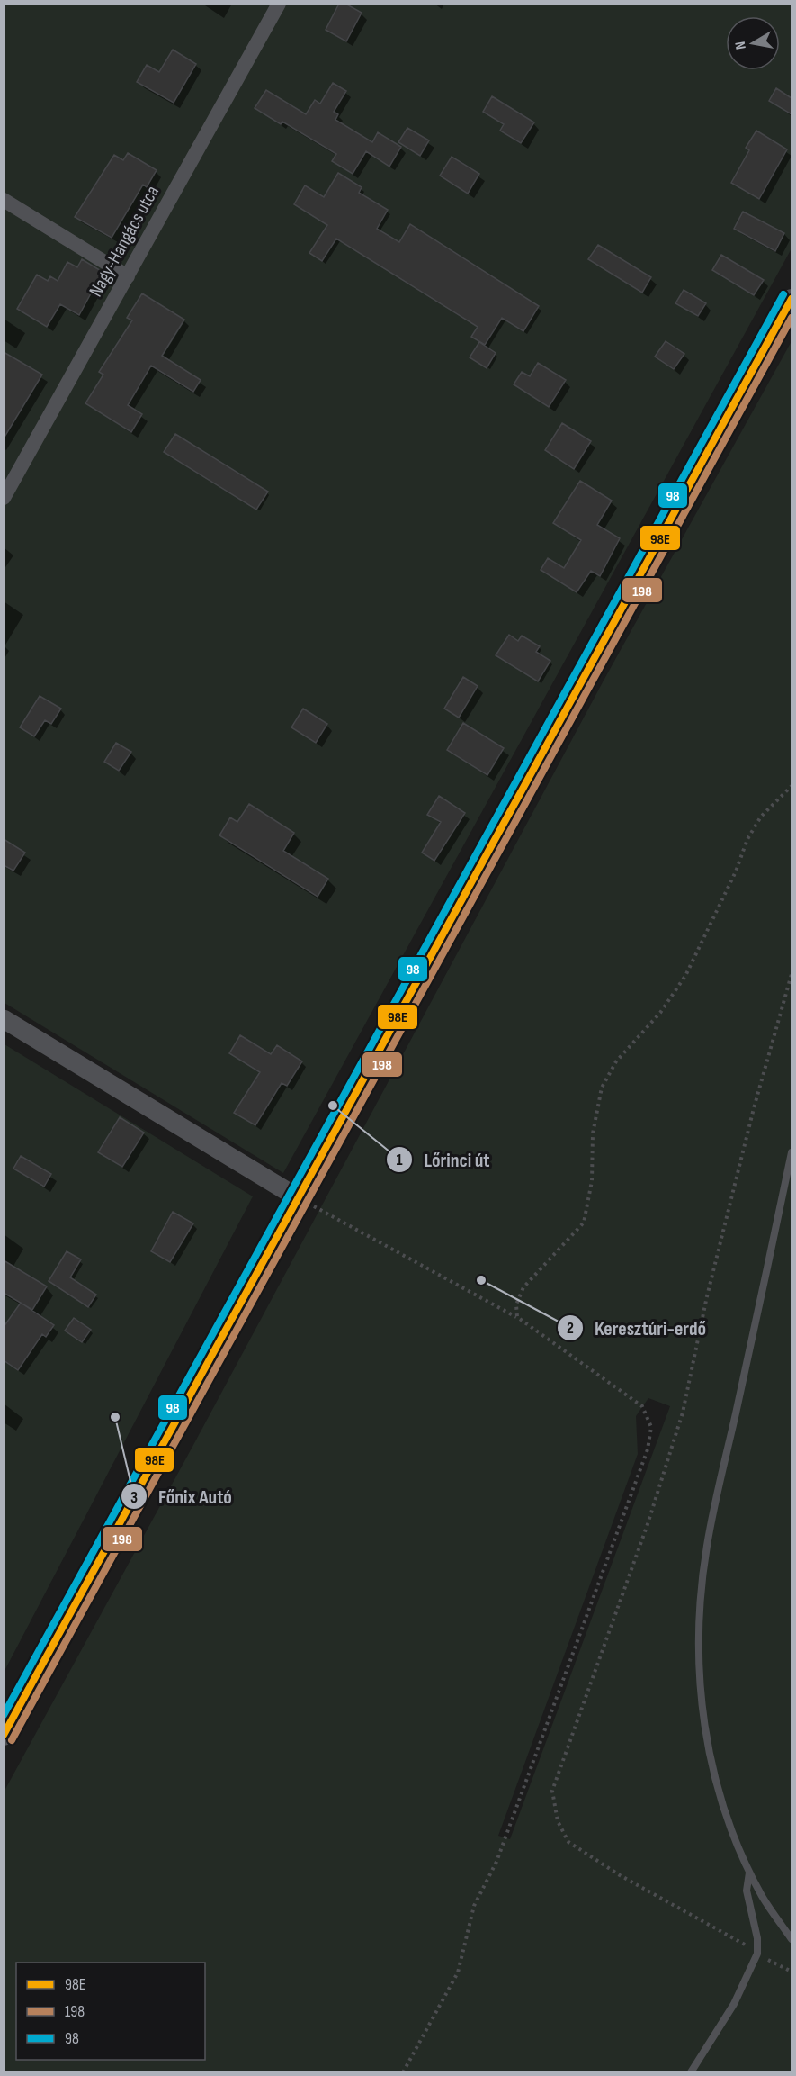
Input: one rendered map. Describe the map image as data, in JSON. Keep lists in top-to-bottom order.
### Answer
{
  "streets": {
    "street": ["Nagy-Hangács utca"]
  },
  "places": ["Lőrinci út", "Keresztúri-erdő", "Főnix Autó"],
  "lines": ["transit line 98", "transit line 98E", "transit line 198"],
  "legend": ["98E", "198", "98"],
  "north": "left"
}
